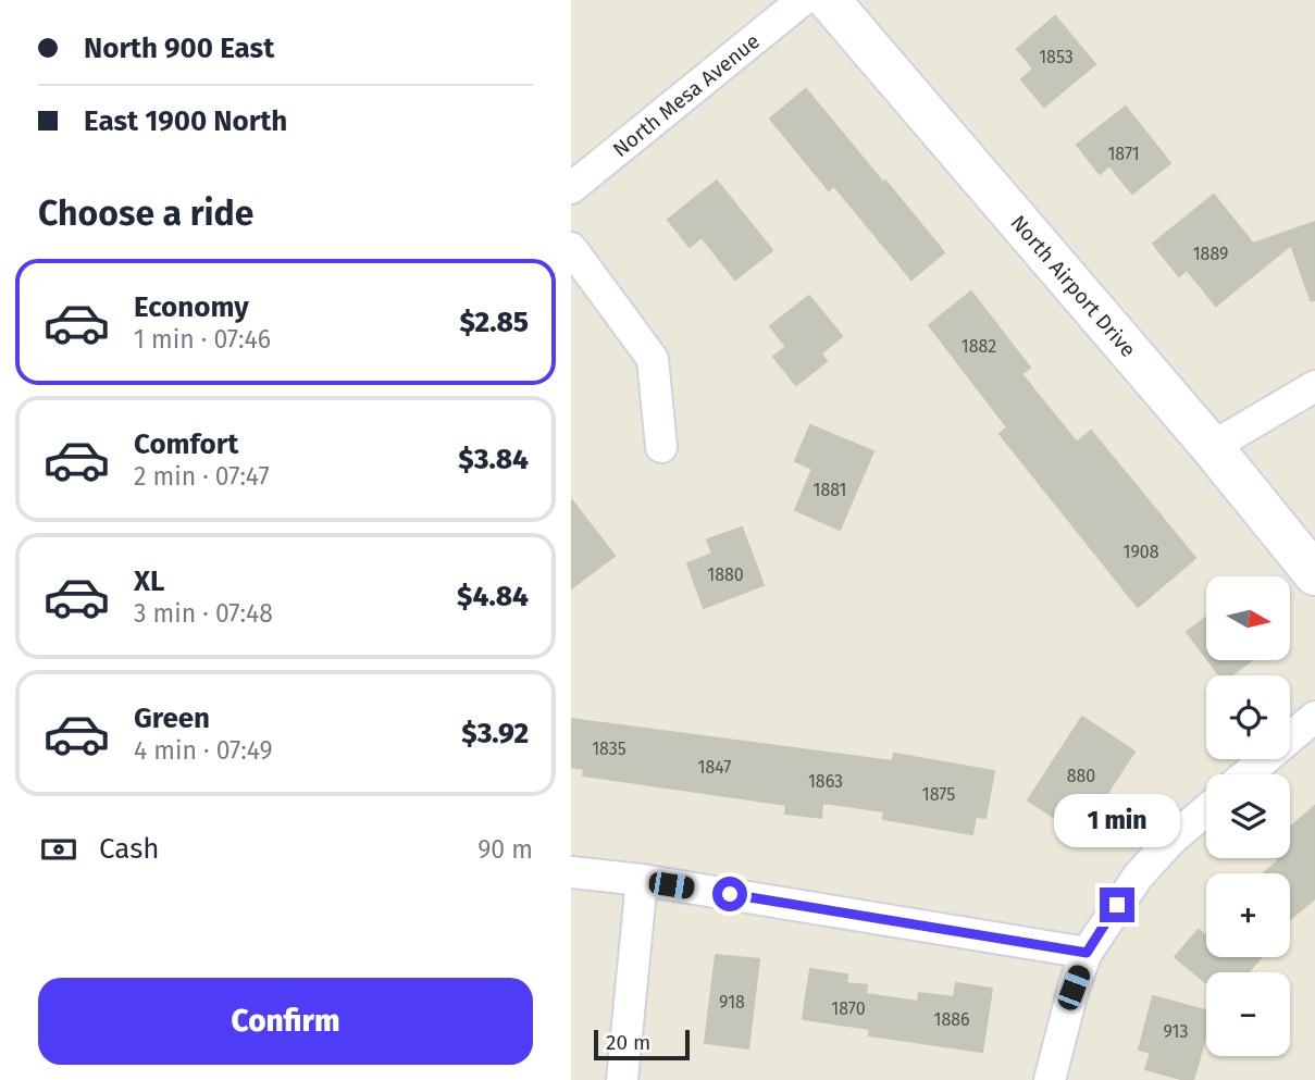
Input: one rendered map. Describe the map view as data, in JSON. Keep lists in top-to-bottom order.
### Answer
{
  "streets": {
    "street": ["North Mesa Avenue", "North Airport Drive"]
  },
  "house_numbers": [
    "1853",
    "1871",
    "1889",
    "1882",
    "1881",
    "1908",
    "1880",
    "1835",
    "1847",
    "880",
    "1863",
    "1875",
    "918",
    "1870",
    "1886",
    "913"
  ],
  "scale_bar": "20 m",
  "north": "right",
  "page": {
    "banner": ["North 900 East", "East 1900 North"],
    "heading": "Choose a ride",
    "list": [
      {
        "name": "Economy",
        "note": "1 min · 07:46",
        "value": "$2.85"
      },
      {
        "name": "Comfort",
        "note": "2 min · 07:47",
        "value": "$3.84"
      },
      {
        "name": "XL",
        "note": "3 min · 07:48",
        "value": "$4.84"
      },
      {
        "name": "Green",
        "note": "4 min · 07:49",
        "value": "$3.92"
      }
    ],
    "map_buttons": ["+", "−"],
    "bubble": "1 min",
    "pay": ["Cash", "90 m"],
    "buttons": "Confirm",
    "scale": "20 m"
  }
}
